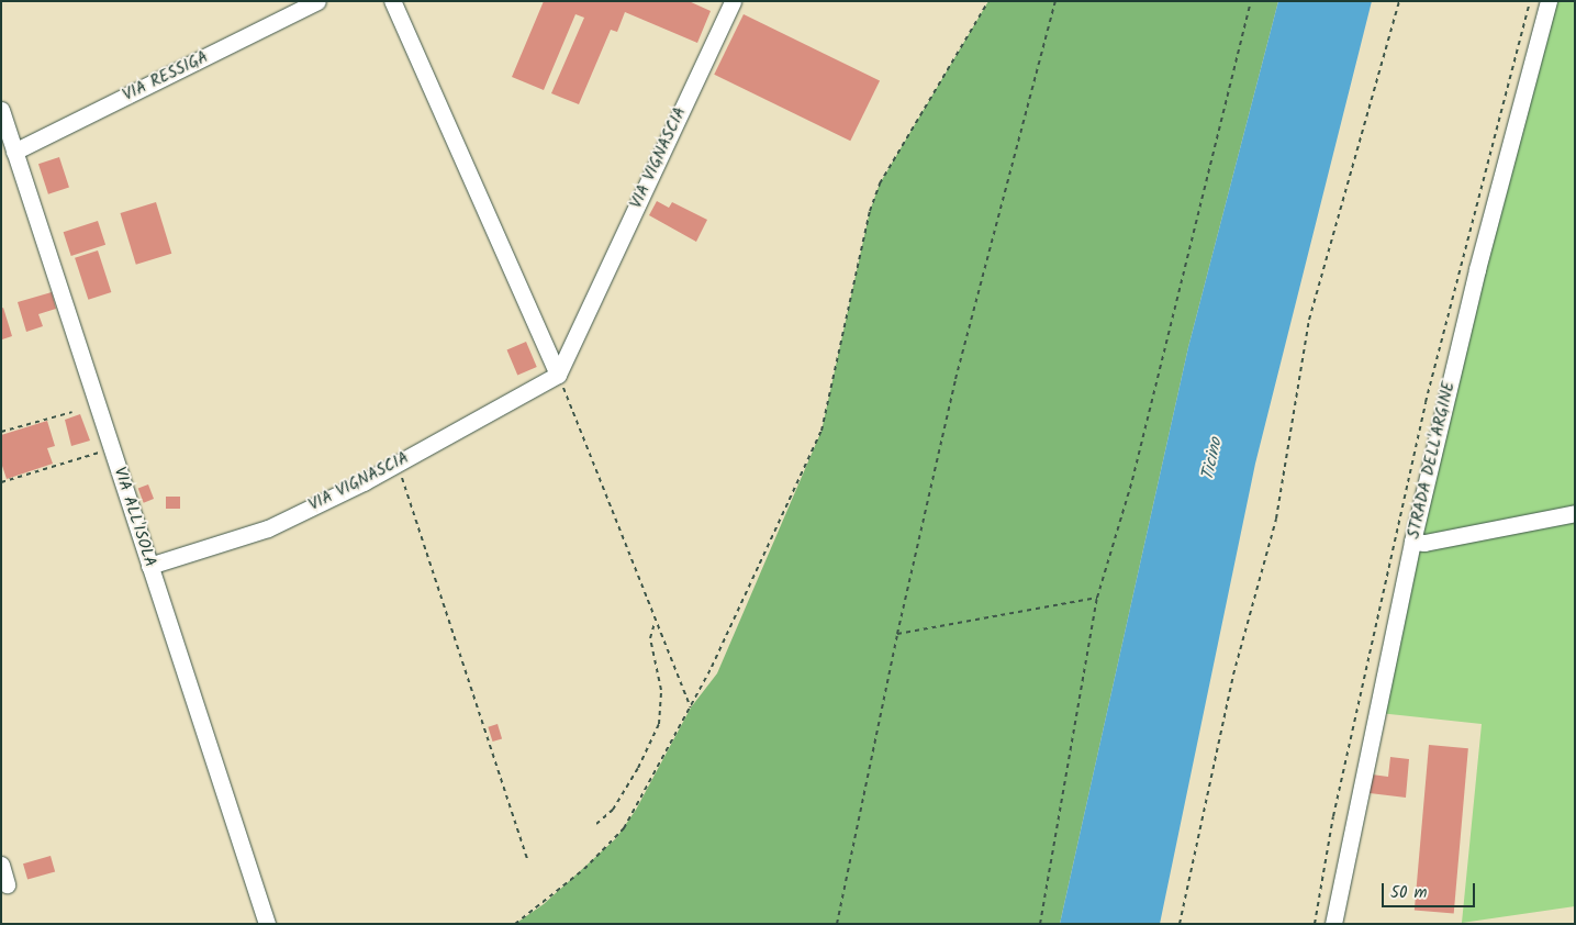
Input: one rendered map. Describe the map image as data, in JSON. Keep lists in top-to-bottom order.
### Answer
{
  "streets": {
    "street": [
      "VIA RESSIGA",
      "VIA VIGNASCIA",
      "STRADA DELL'ARGINE",
      "VIA ALL'ISOLA"
    ]
  },
  "crossings": [
    ["VIA RESSIGA", "VIA ALL'ISOLA"],
    ["VIA VIGNASCIA", "VIA ALL'ISOLA"]
  ],
  "water": ["Ticino"],
  "scale_bar": "50 m"
}
